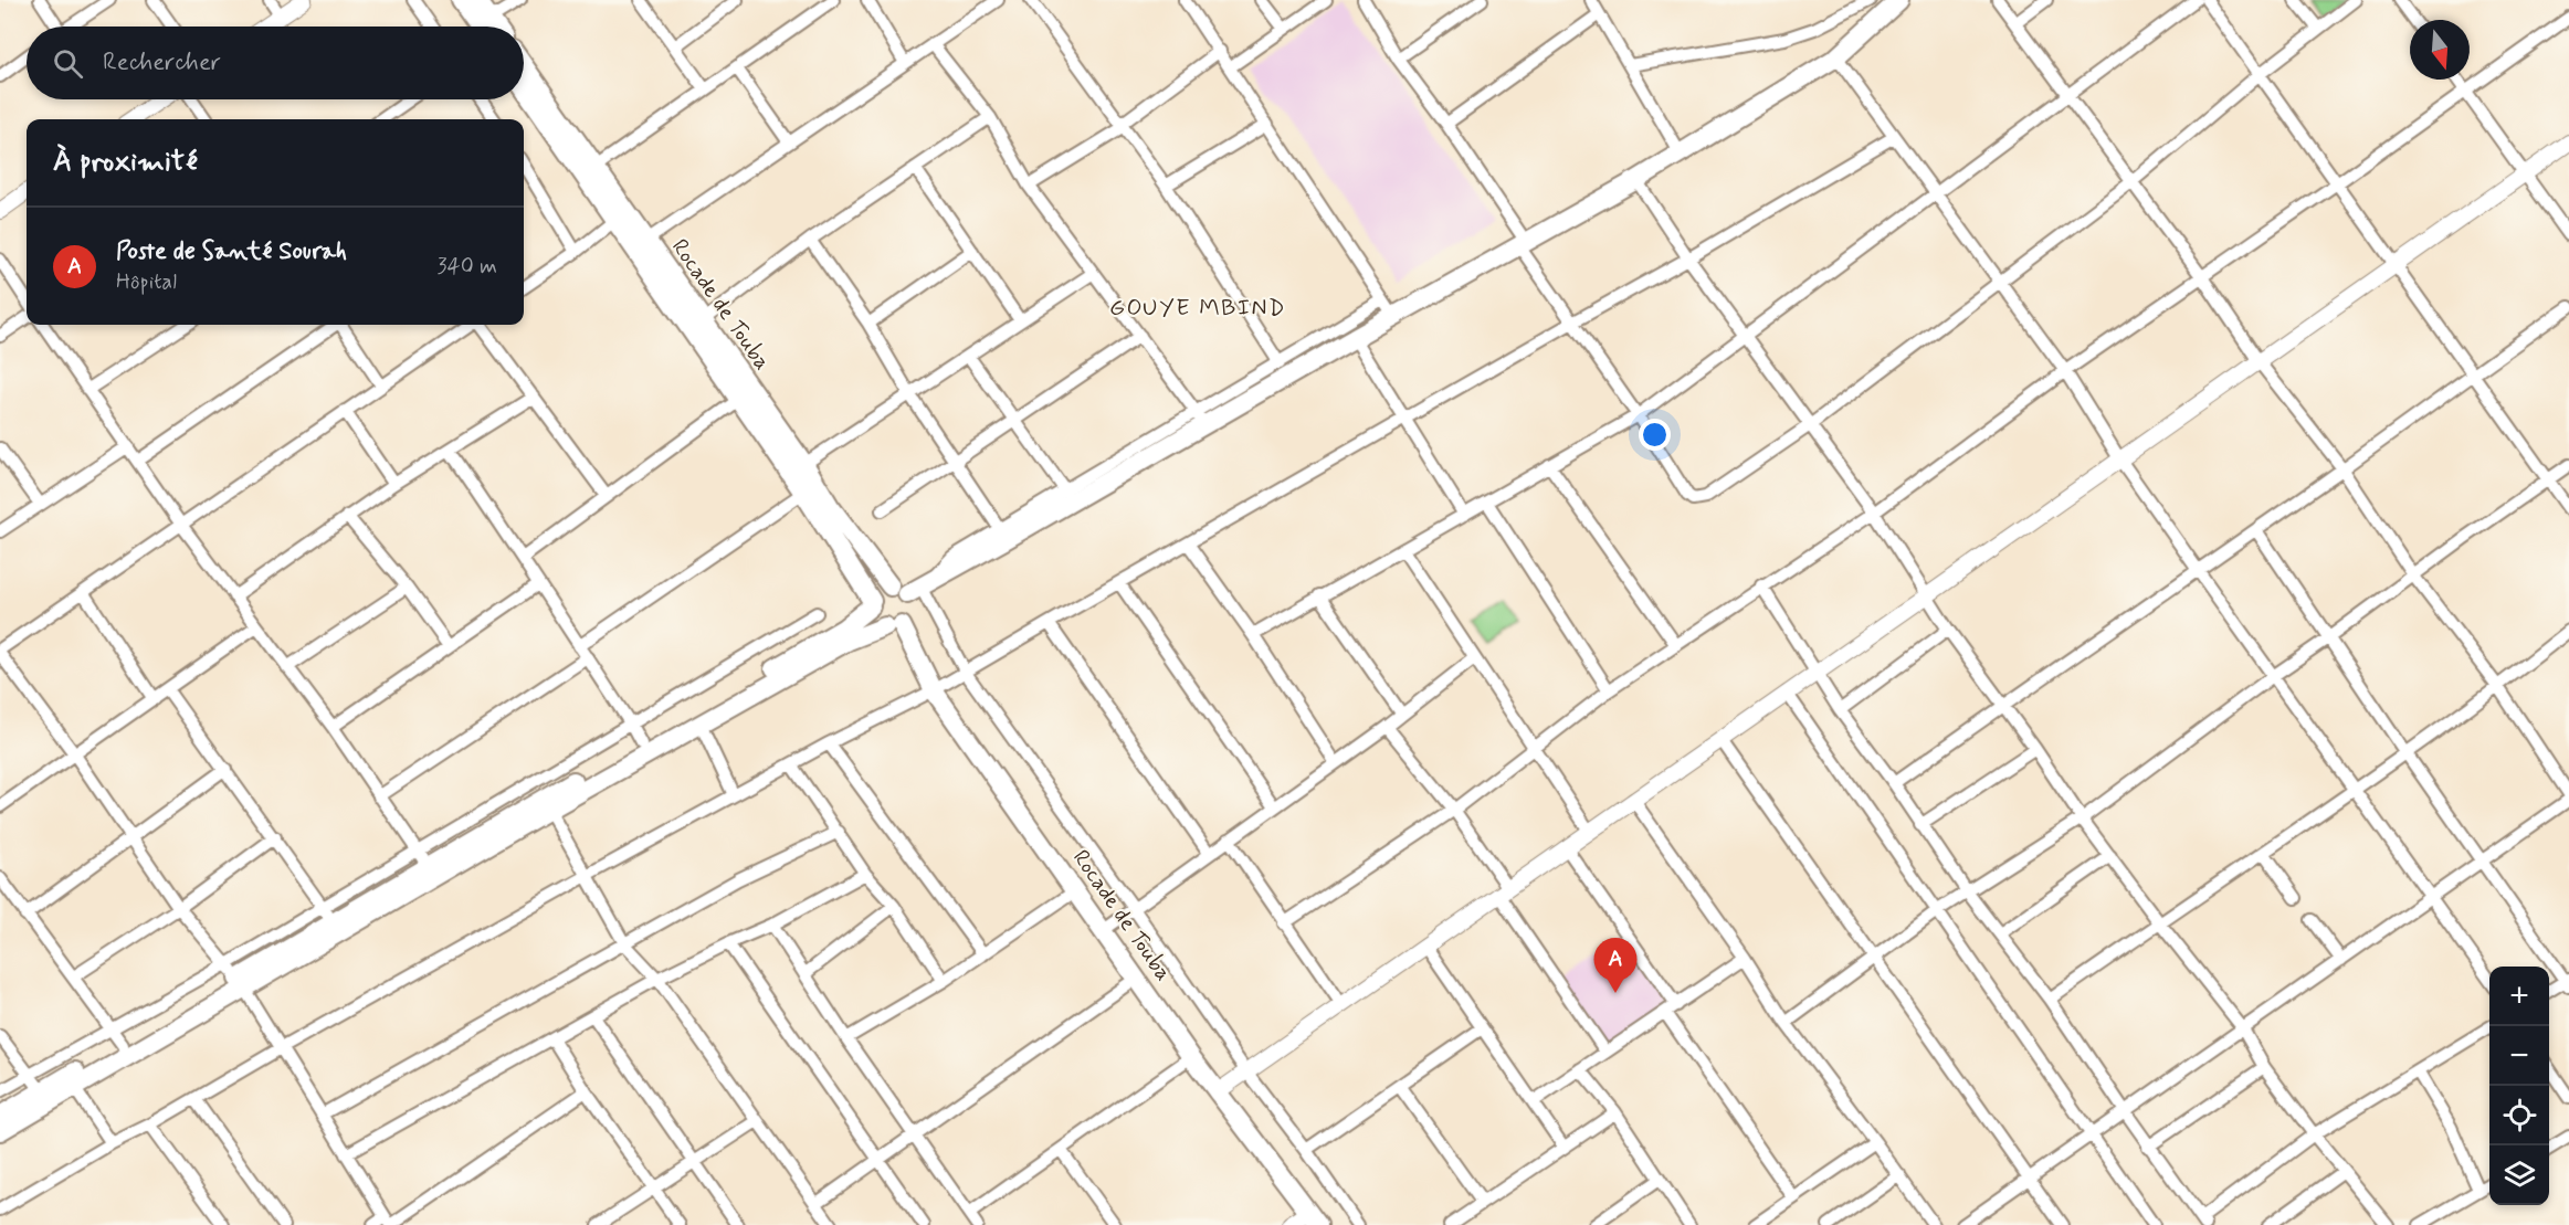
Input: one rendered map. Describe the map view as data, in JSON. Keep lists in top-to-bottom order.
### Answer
{
  "streets": {
    "main road": ["Rocade de Touba"]
  },
  "districts": ["GOUYE MBIND"],
  "north": "bottom",
  "page": {
    "search": "Rechercher",
    "heading": "À proximité",
    "list": [
      {
        "mark": "A",
        "name": "Poste de Santé Sourah",
        "note": "Hôpital",
        "value": "340 m"
      }
    ],
    "pins": "A",
    "map_buttons": ["+", "−"]
  }
}
